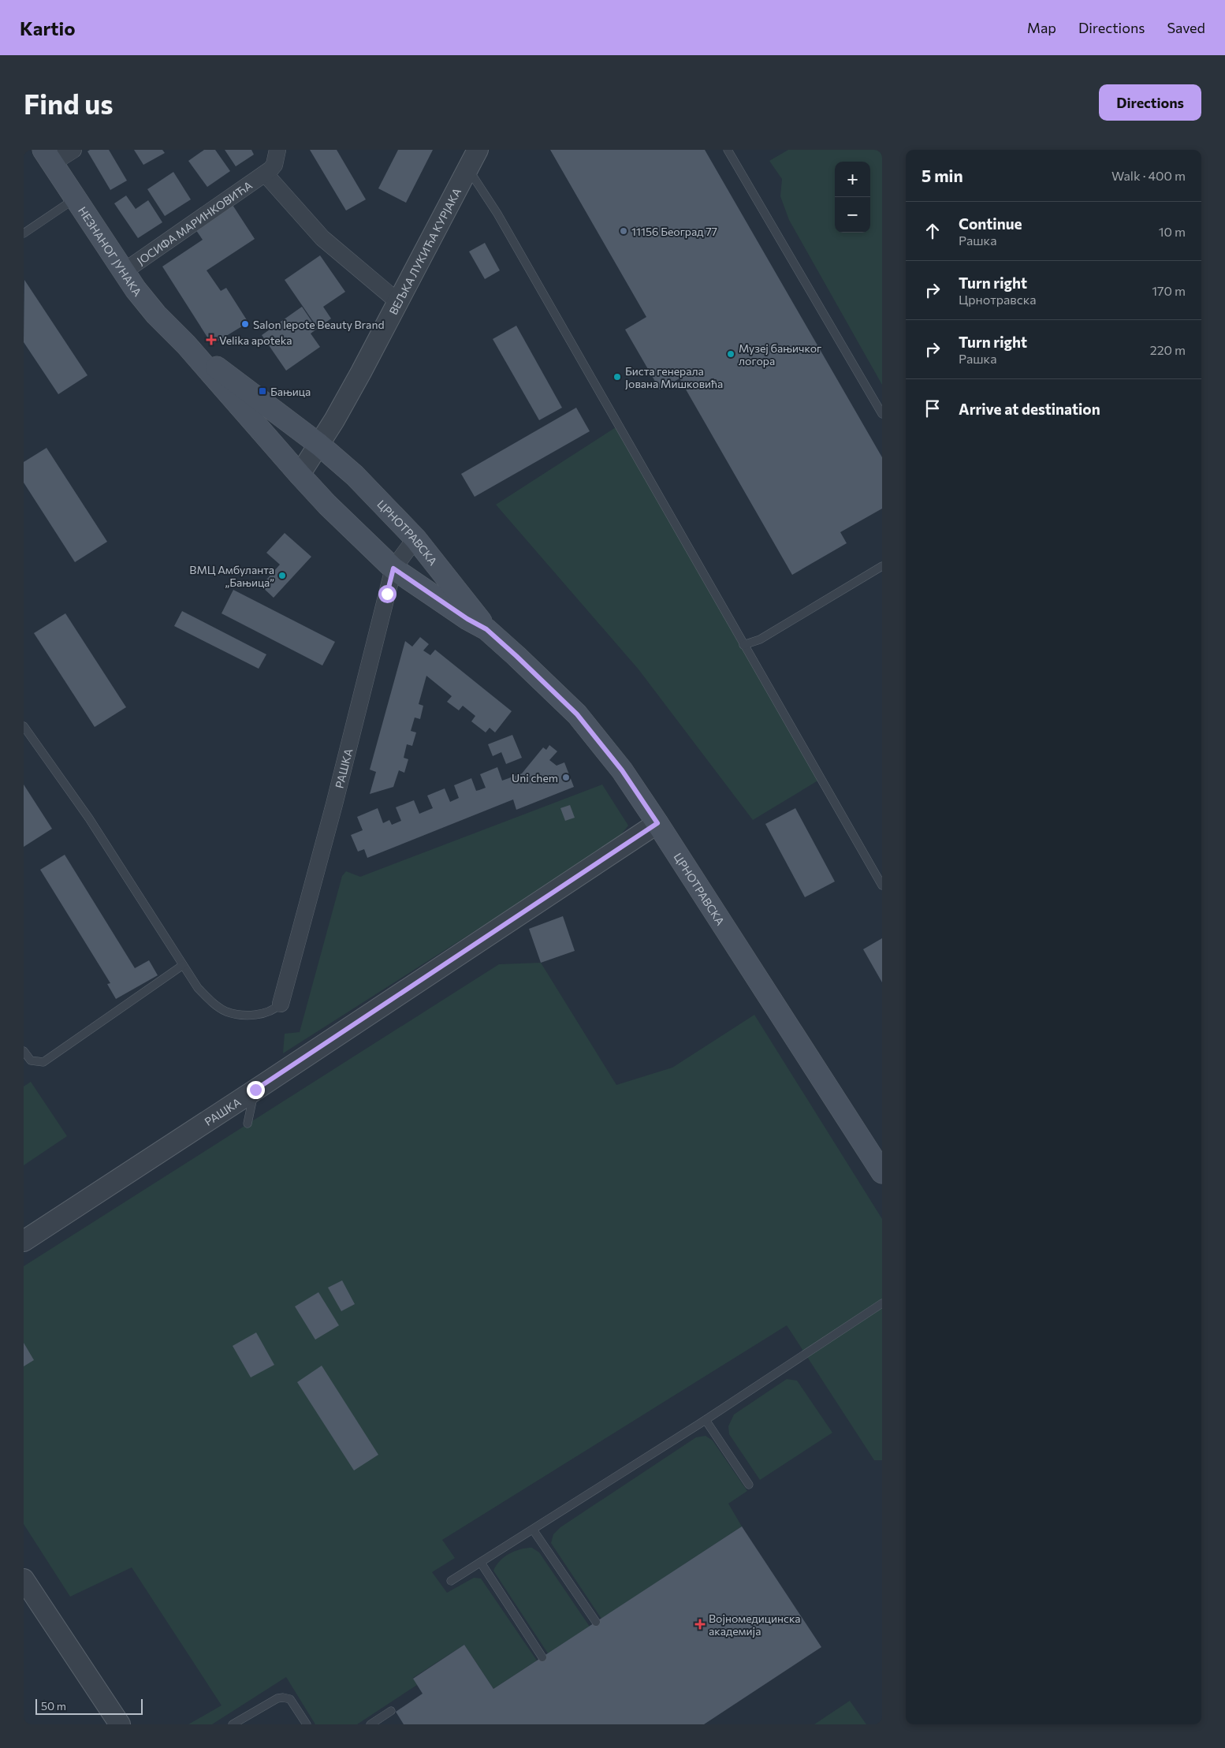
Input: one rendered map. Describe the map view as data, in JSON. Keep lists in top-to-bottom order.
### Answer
{
  "streets": {
    "main road": ["НЕЗНАНОГ ЈУНАКА", "ЦРНОТРАВСКА"],
    "street": ["ЈОСИФА МАРИНКОВИЋА", "ВЕЉКА ЛУКИЋА КУРЈАКА", "РАШКА"]
  },
  "crossings": [
    ["ЈОСИФА МАРИНКОВИЋА", "НЕЗНАНОГ ЈУНАКА"],
    ["НЕЗНАНОГ ЈУНАКА", "ВЕЉКА ЛУКИЋА КУРЈАКА"],
    ["НЕЗНАНОГ ЈУНАКА", "ЦРНОТРАВСКА"],
    ["ВЕЉКА ЛУКИЋА КУРЈАКА", "ЦРНОТРАВСКА"],
    ["ЦРНОТРАВСКА", "РАШКА"]
  ],
  "places": {
    "other": [
      "11156 Београд 77",
      "Salon lepote Beauty Brand",
      "Музеј бањичког логора",
      "Биста генерала Јована Мишковића",
      "ВМЦ Амбуланта „Бањица”",
      "Uni chem"
    ],
    "health": ["Velika apoteka", "Војномедицинска академија"],
    "transit": ["Бањица"]
  },
  "scale_bar": "50 m",
  "page": {
    "header": "Kartio",
    "nav": ["Map", "Directions", "Saved"],
    "buttons": "Directions",
    "title": "Find us",
    "heading": ["5 min", "Walk · 400 m"],
    "map_buttons": ["+", "−"],
    "list": [
      ["Continue", "Рашка", "10 m"],
      ["Turn right", "Црнотравска", "170 m"],
      ["Turn right", "Рашка", "220 m"],
      "Arrive at destination"
    ],
    "scale": "50 m"
  }
}
